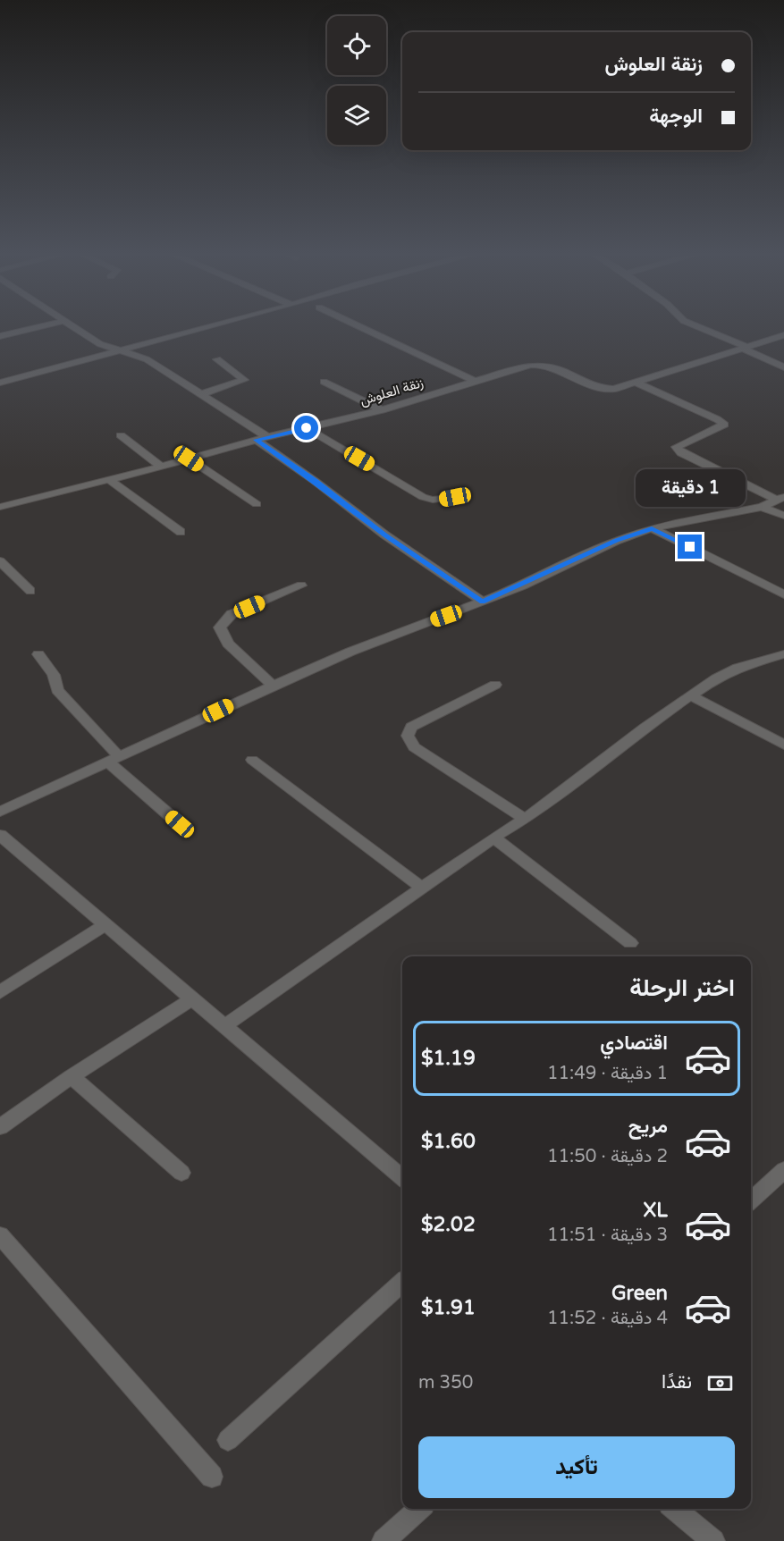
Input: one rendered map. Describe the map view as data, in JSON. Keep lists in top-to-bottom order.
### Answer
{
  "streets": {
    "street": ["زنقة العلوش"]
  },
  "page": {
    "banner": ["زنقة العلوش", "الوجهة"],
    "bubble": "1 دقيقة",
    "heading": "اختر الرحلة",
    "list": [
      {
        "name": "اقتصادي",
        "note": "1 دقيقة · 11:49",
        "value": "$1.19"
      },
      {
        "name": "مريح",
        "note": "2 دقيقة · 11:50",
        "value": "$1.60"
      },
      {
        "name": "XL",
        "note": "3 دقيقة · 11:51",
        "value": "$2.02"
      },
      {
        "name": "Green",
        "note": "4 دقيقة · 11:52",
        "value": "$1.91"
      }
    ],
    "pay": ["نقدًا", "350 m"],
    "buttons": "تأكيد"
  }
}
